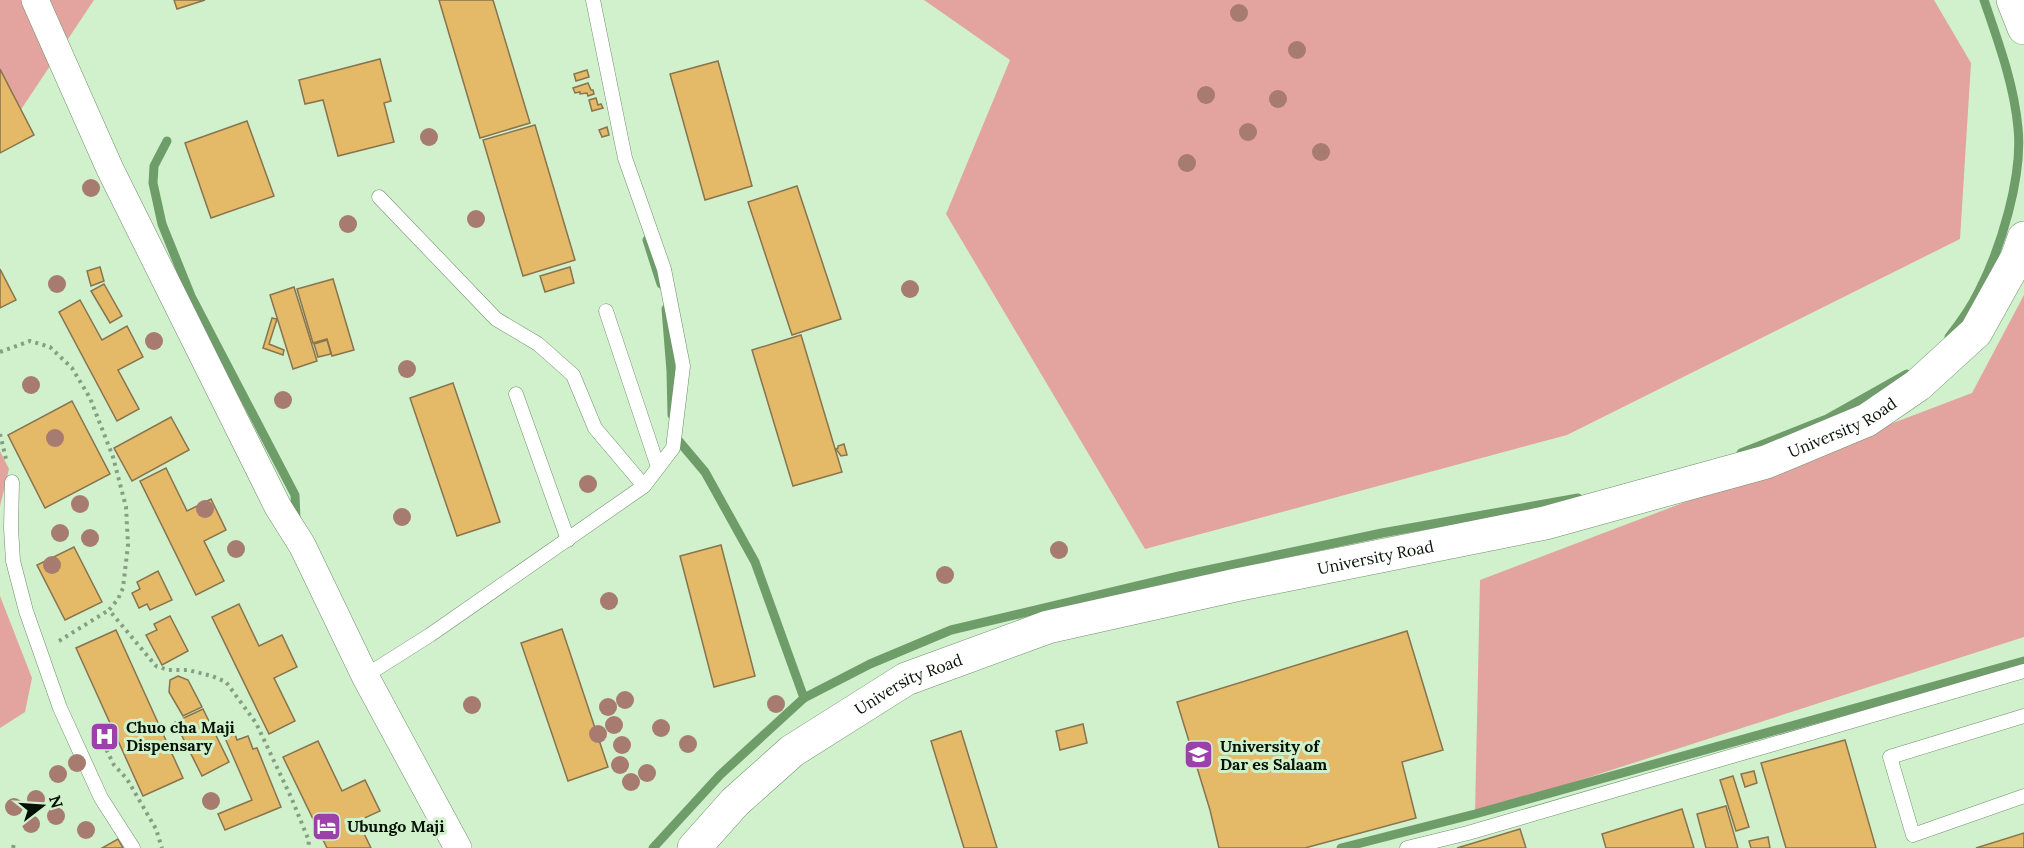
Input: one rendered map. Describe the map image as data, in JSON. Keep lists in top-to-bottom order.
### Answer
{
  "streets": {
    "street": ["University Road"]
  },
  "places": {
    "hospital": ["Chuo cha Maji Dispensary"],
    "school or university": ["University of Dar es Salaam"],
    "hotel": ["Ubungo Maji"]
  },
  "north": "right"
}
